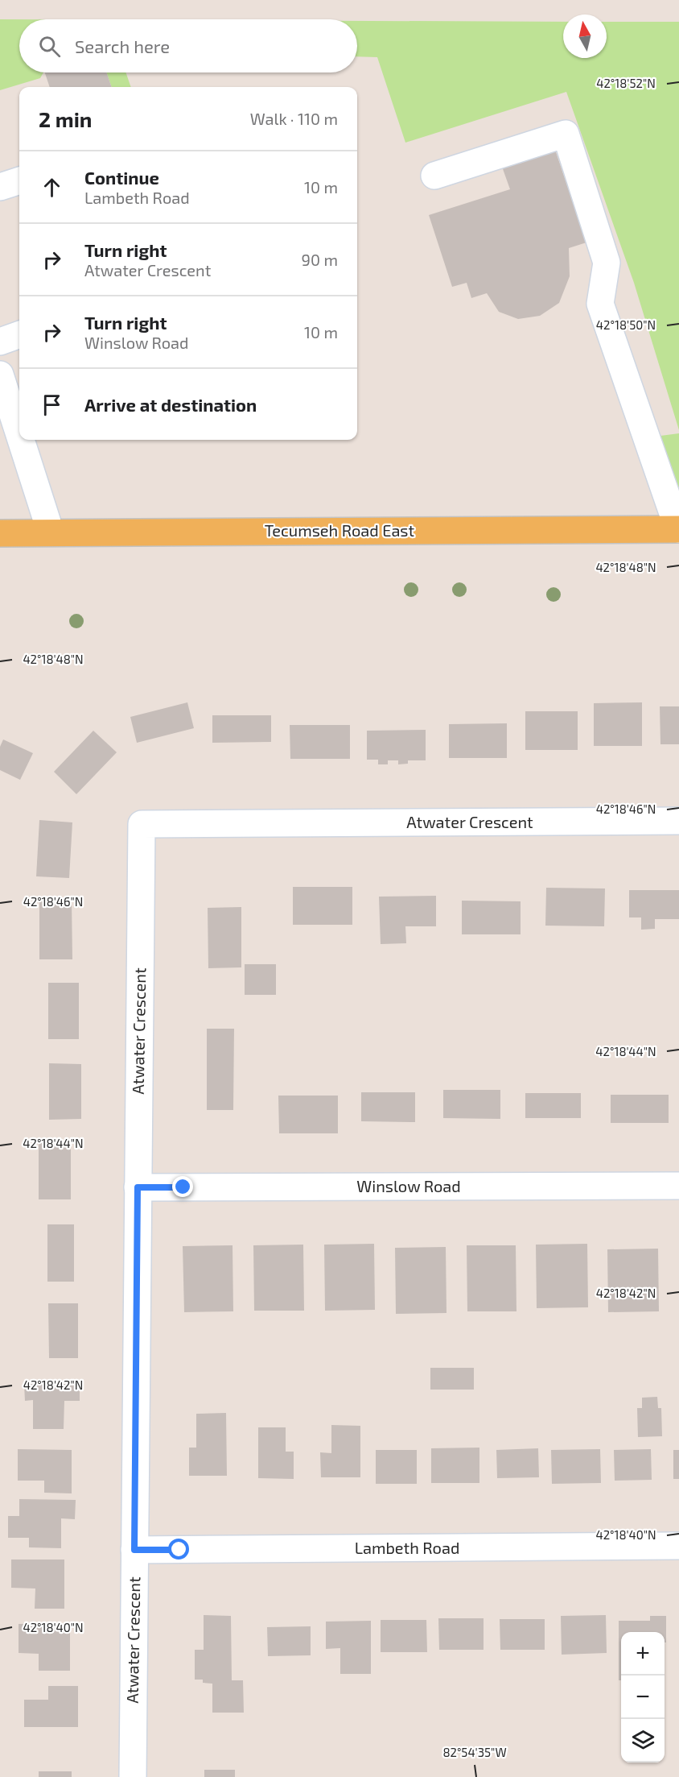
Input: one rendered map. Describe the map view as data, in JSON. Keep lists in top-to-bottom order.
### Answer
{
  "streets": {
    "main road": ["Tecumseh Road East"],
    "street": ["Atwater Crescent", "Winslow Road", "Lambeth Road"]
  },
  "crossings": [
    ["Atwater Crescent", "Winslow Road"],
    ["Atwater Crescent", "Lambeth Road"]
  ],
  "north": "top",
  "page": {
    "search": "Search here",
    "heading": ["2 min", "Walk · 110 m"],
    "list": [
      ["Continue", "Lambeth Road", "10 m"],
      ["Turn right", "Atwater Crescent", "90 m"],
      ["Turn right", "Winslow Road", "10 m"],
      "Arrive at destination"
    ],
    "map_buttons": ["+", "−"]
  },
  "coordinates": [
    "42°18'52\"N",
    "42°18'50\"N",
    "42°18'48\"N",
    "42°18'46\"N",
    "42°18'44\"N",
    "42°18'42\"N",
    "42°18'40\"N",
    "82°54'35\"W"
  ]
}
